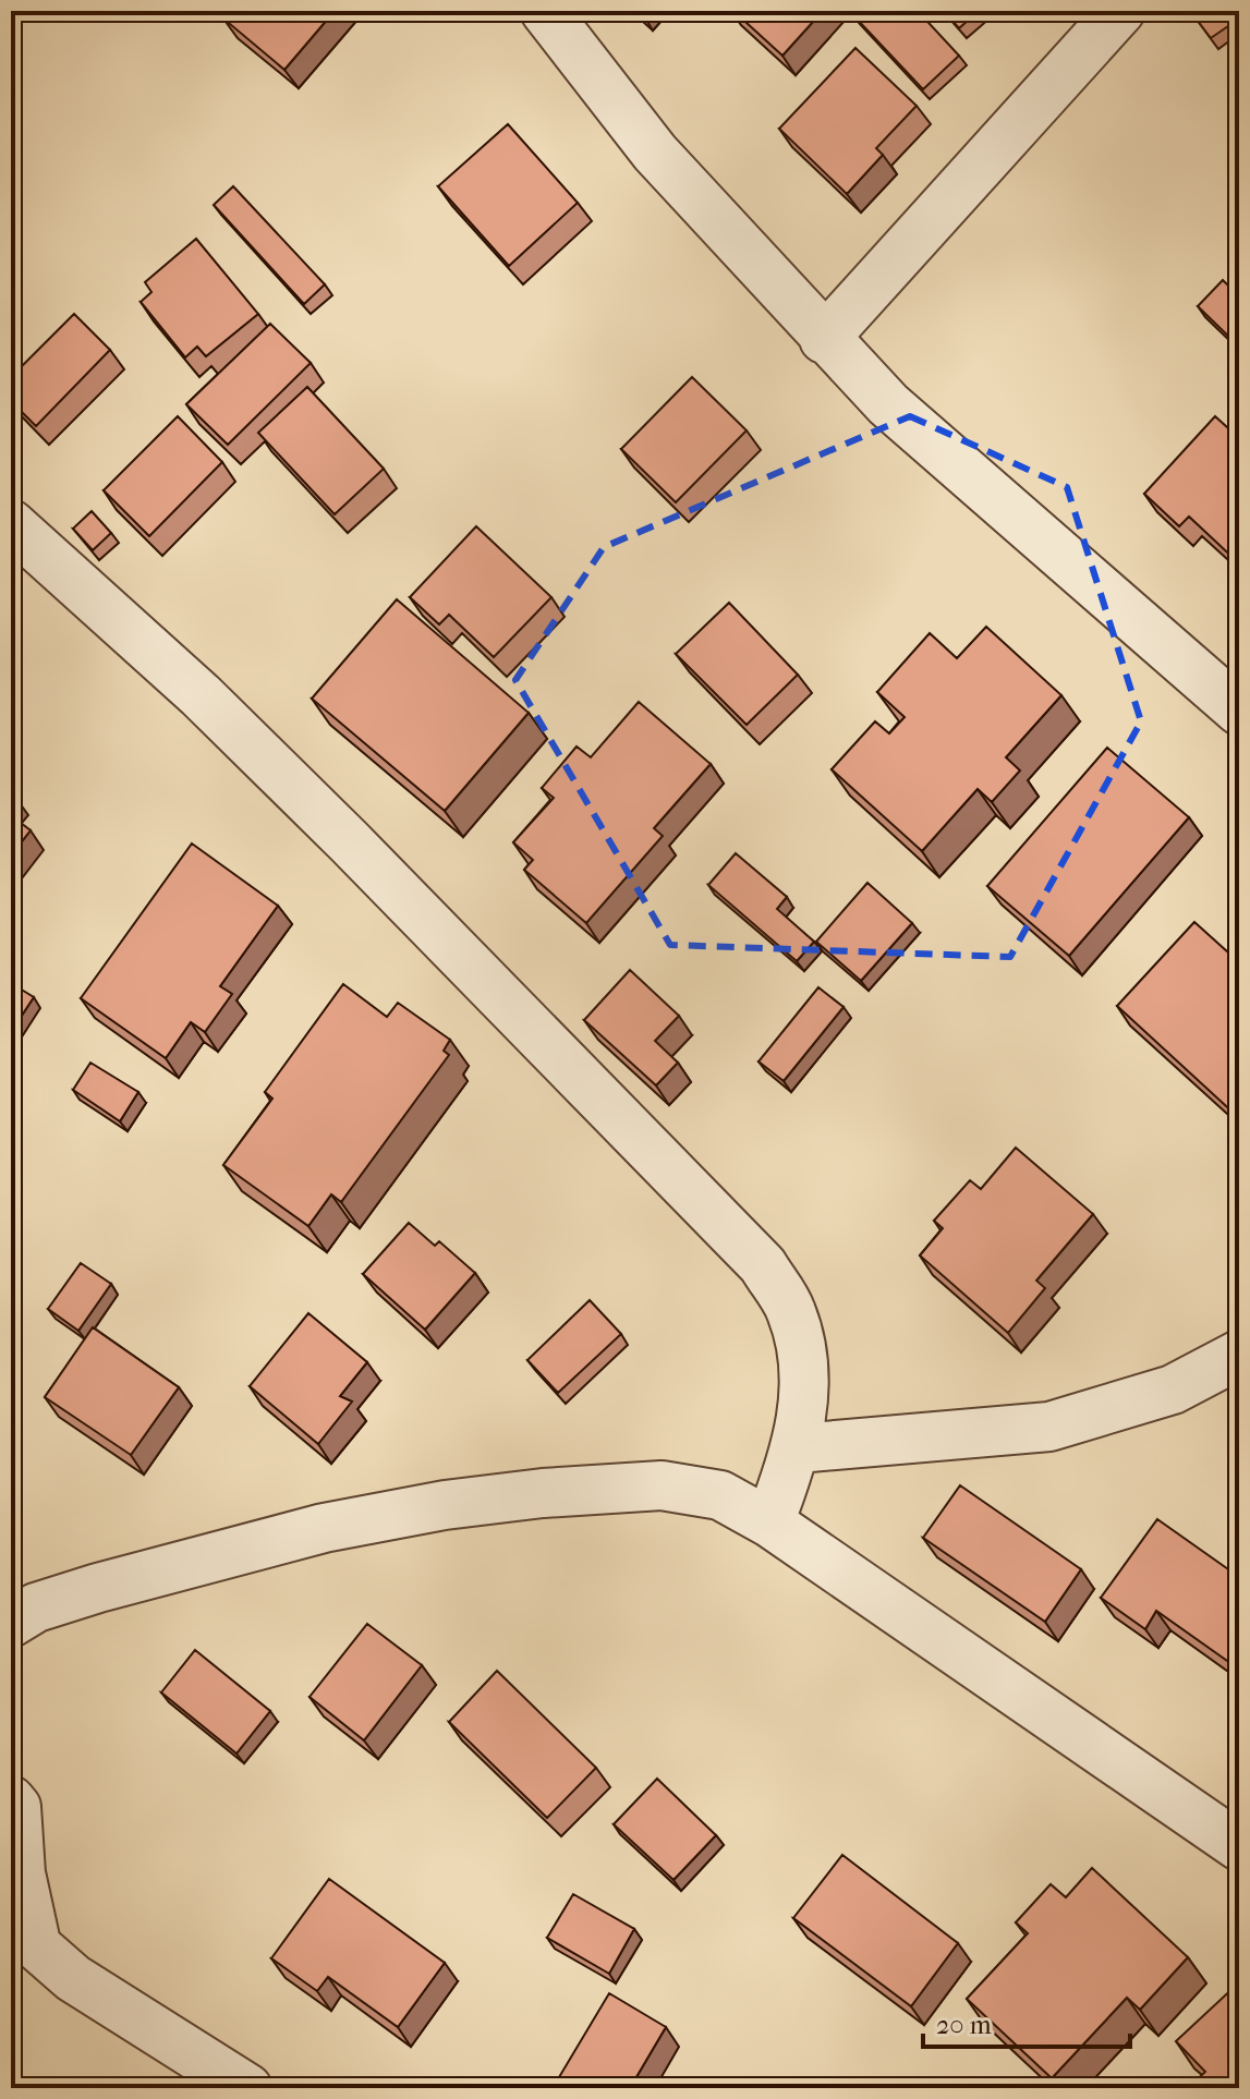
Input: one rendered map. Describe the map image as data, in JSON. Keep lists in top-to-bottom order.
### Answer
{
  "scale_bar": "20 m"
}
